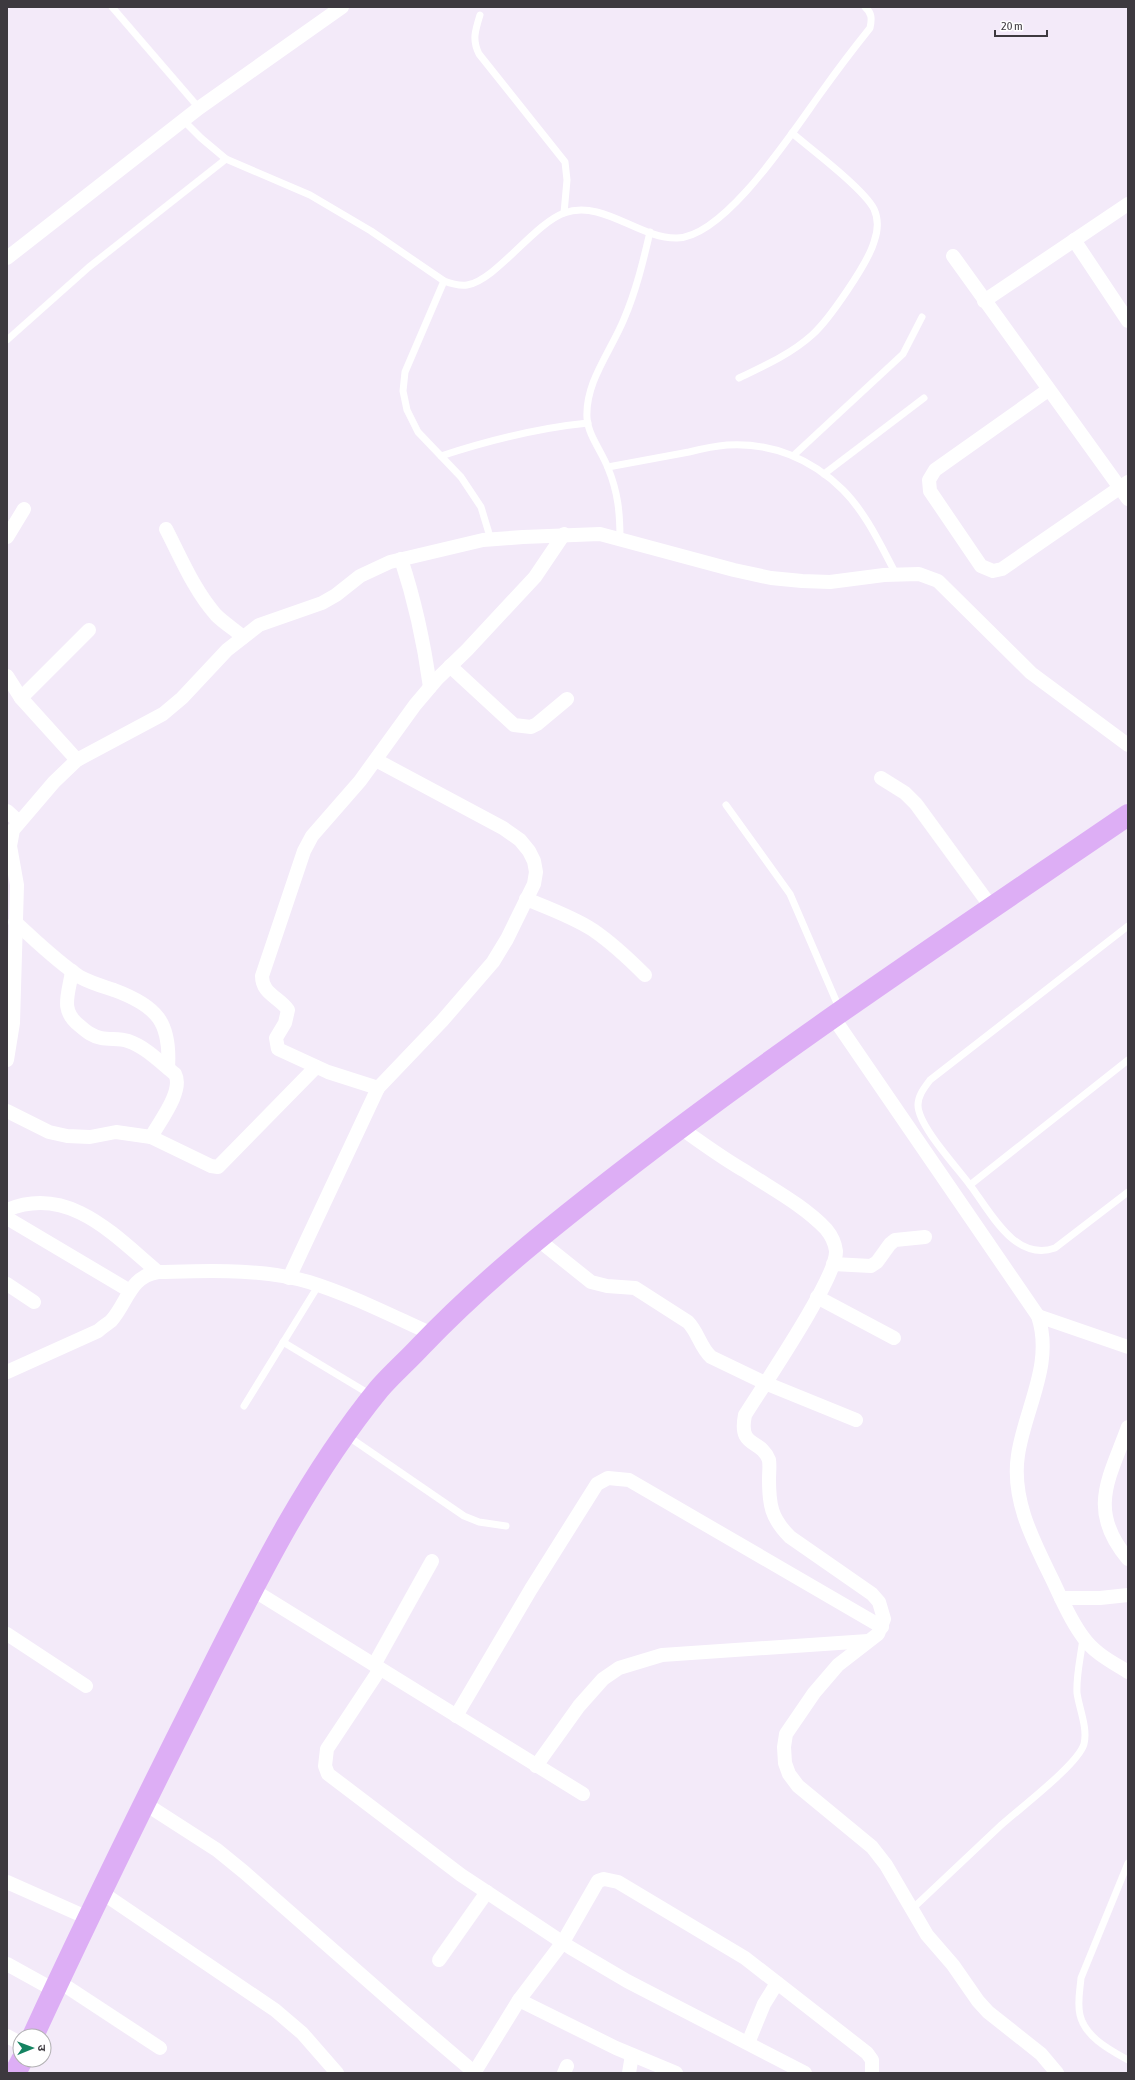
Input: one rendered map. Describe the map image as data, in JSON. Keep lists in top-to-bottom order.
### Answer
{
  "scale_bar": "20 m",
  "north": "right"
}
